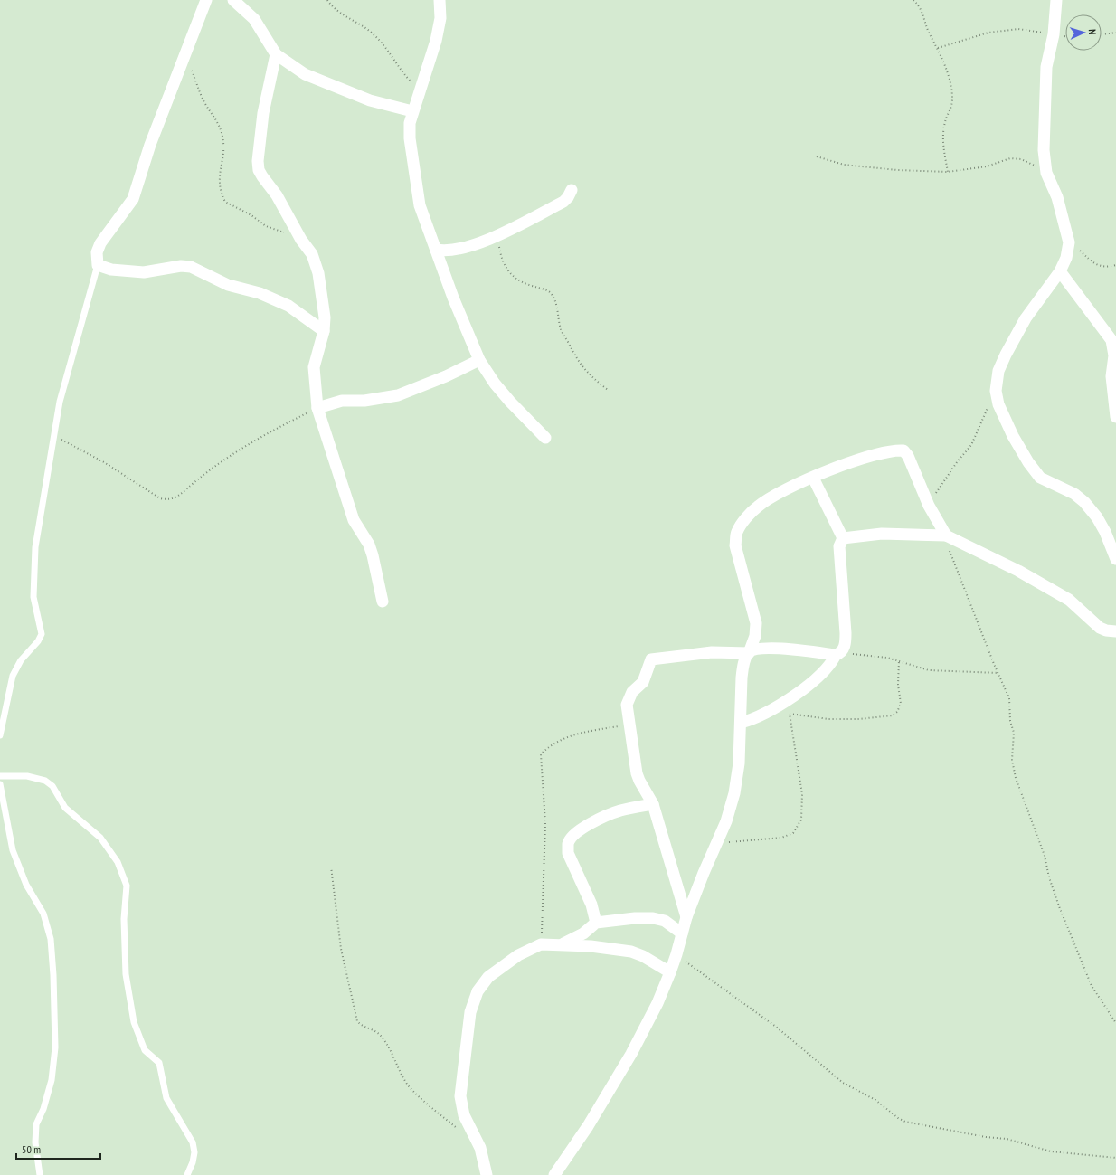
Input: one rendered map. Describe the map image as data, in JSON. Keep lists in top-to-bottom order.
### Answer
{
  "scale_bar": "50 m",
  "north": "right"
}
